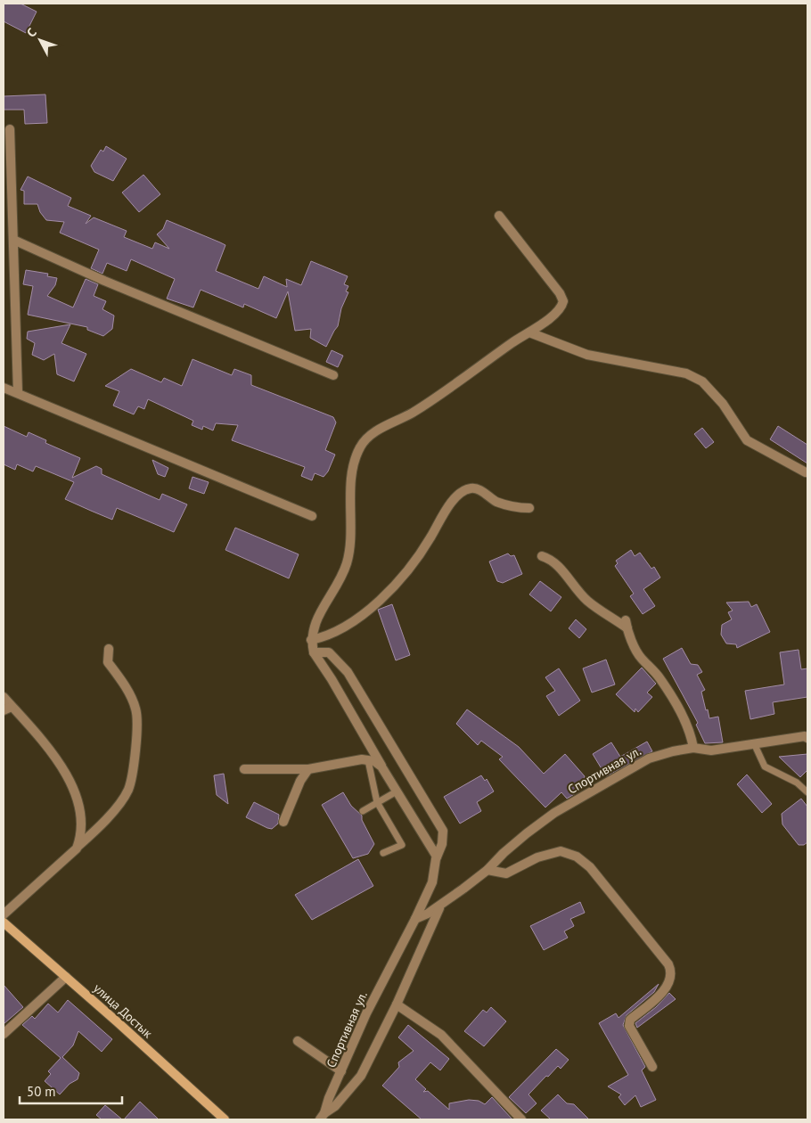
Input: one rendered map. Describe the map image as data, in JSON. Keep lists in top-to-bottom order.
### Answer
{
  "streets": {
    "main road": ["улица Достык"],
    "street": ["Спортивная ул."]
  },
  "scale_bar": "50 m",
  "north": "top left"
}
